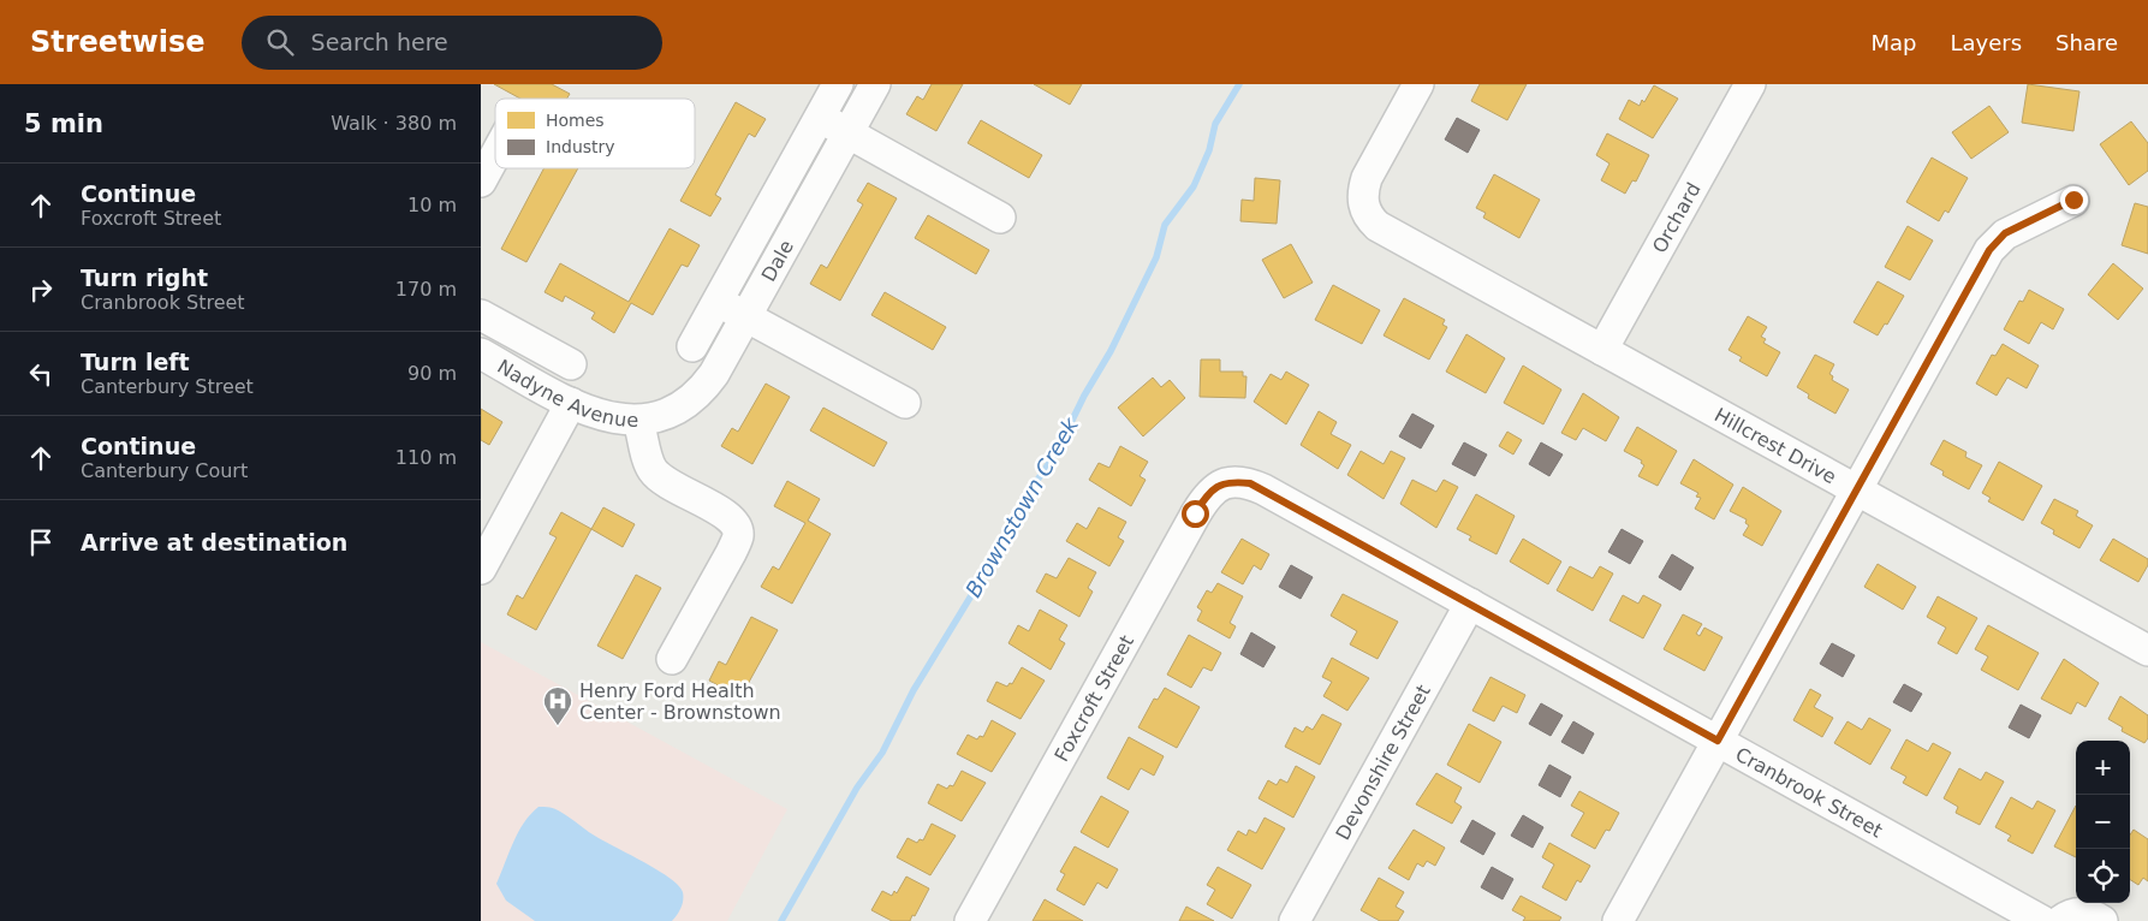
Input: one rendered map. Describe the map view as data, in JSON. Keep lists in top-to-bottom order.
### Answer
{
  "streets": {
    "street": [
      "Orchard",
      "Dale",
      "Nadyne Avenue",
      "Hillcrest Drive",
      "Foxcroft Street",
      "Devonshire Street",
      "Cranbrook Street"
    ]
  },
  "crossings": [
    ["Orchard", "Hillcrest Drive"],
    ["Dale", "Nadyne Avenue"],
    ["Foxcroft Street", "Cranbrook Street"],
    ["Devonshire Street", "Cranbrook Street"]
  ],
  "water": ["Brownstown Creek"],
  "places": {
    "hospital": ["Henry Ford Health Center - Brownstown"]
  },
  "legend": ["Homes", "Industry"],
  "page": {
    "header": "Streetwise",
    "search": "Search here",
    "nav": ["Map", "Layers", "Share"],
    "heading": ["5 min", "Walk · 380 m"],
    "list": [
      ["Continue", "Foxcroft Street", "10 m"],
      ["Turn right", "Cranbrook Street", "170 m"],
      ["Turn left", "Canterbury Street", "90 m"],
      ["Continue", "Canterbury Court", "110 m"],
      "Arrive at destination"
    ],
    "map_buttons": ["+", "−"]
  }
}
